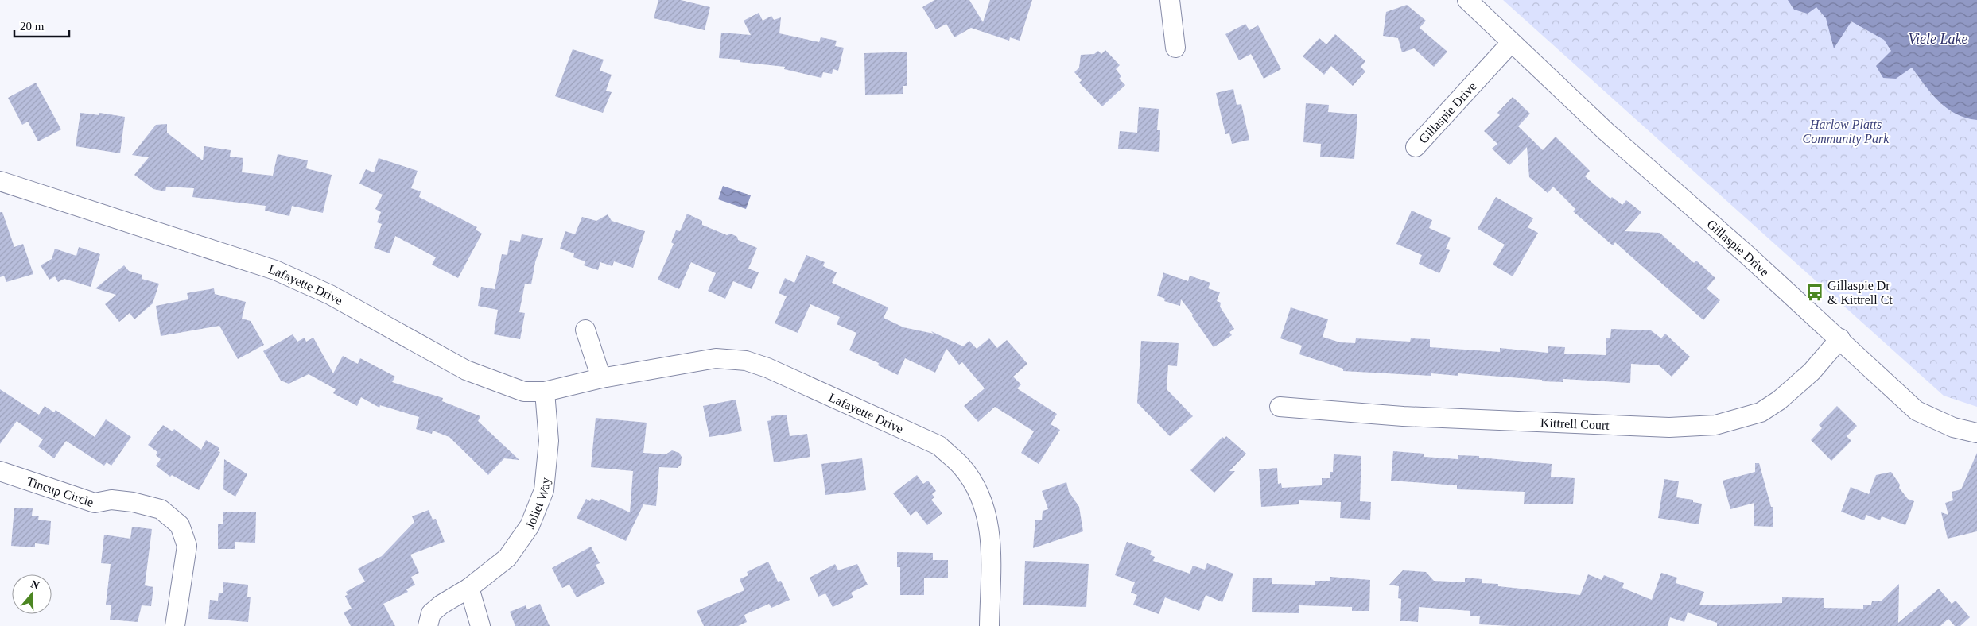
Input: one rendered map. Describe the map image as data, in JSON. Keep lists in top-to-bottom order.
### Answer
{
  "streets": {
    "street": [
      "Gillaspie Drive",
      "Lafayette Drive",
      "Kittrell Court",
      "Tincup Circle",
      "Joliet Way"
    ]
  },
  "crossings": [
    ["Gillaspie Drive", "Kittrell Court"],
    ["Lafayette Drive", "Joliet Way"]
  ],
  "water": ["Viele Lake"],
  "parks": ["Harlow Platts Community Park"],
  "places": {
    "bus stop": ["Gillaspie Dr & Kittrell Ct"]
  },
  "scale_bar": "20 m",
  "north": "top"
}
